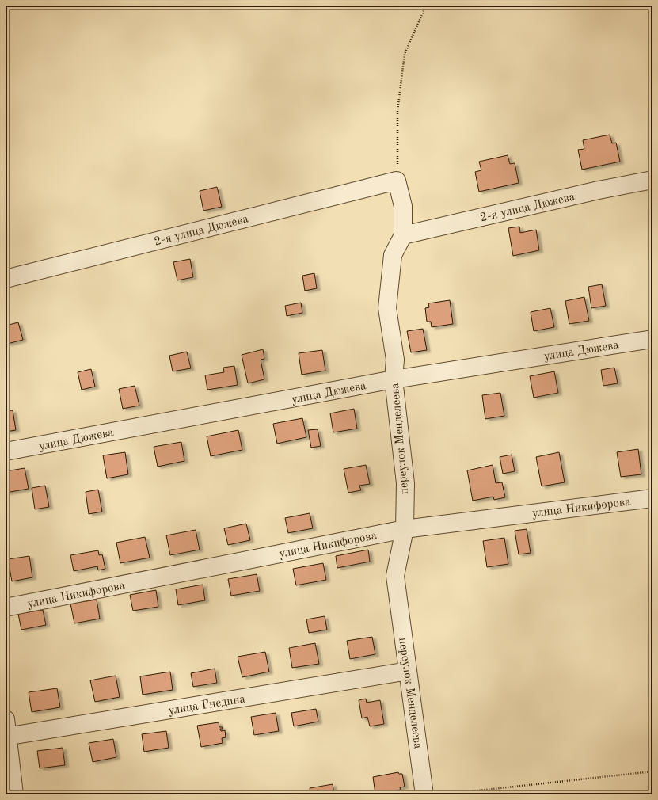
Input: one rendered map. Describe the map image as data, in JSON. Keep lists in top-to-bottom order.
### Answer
{
  "streets": {
    "street": [
      "2-я улица Дюжева",
      "улица Дюжева",
      "переулок Менделеева",
      "улица Никифорова",
      "улица Гнедина"
    ]
  },
  "crossings": [
    ["2-я улица Дюжева", "переулок Менделеева"],
    ["улица Дюжева", "переулок Менделеева"],
    ["переулок Менделеева", "улица Никифорова"],
    ["переулок Менделеева", "улица Гнедина"]
  ]
}
